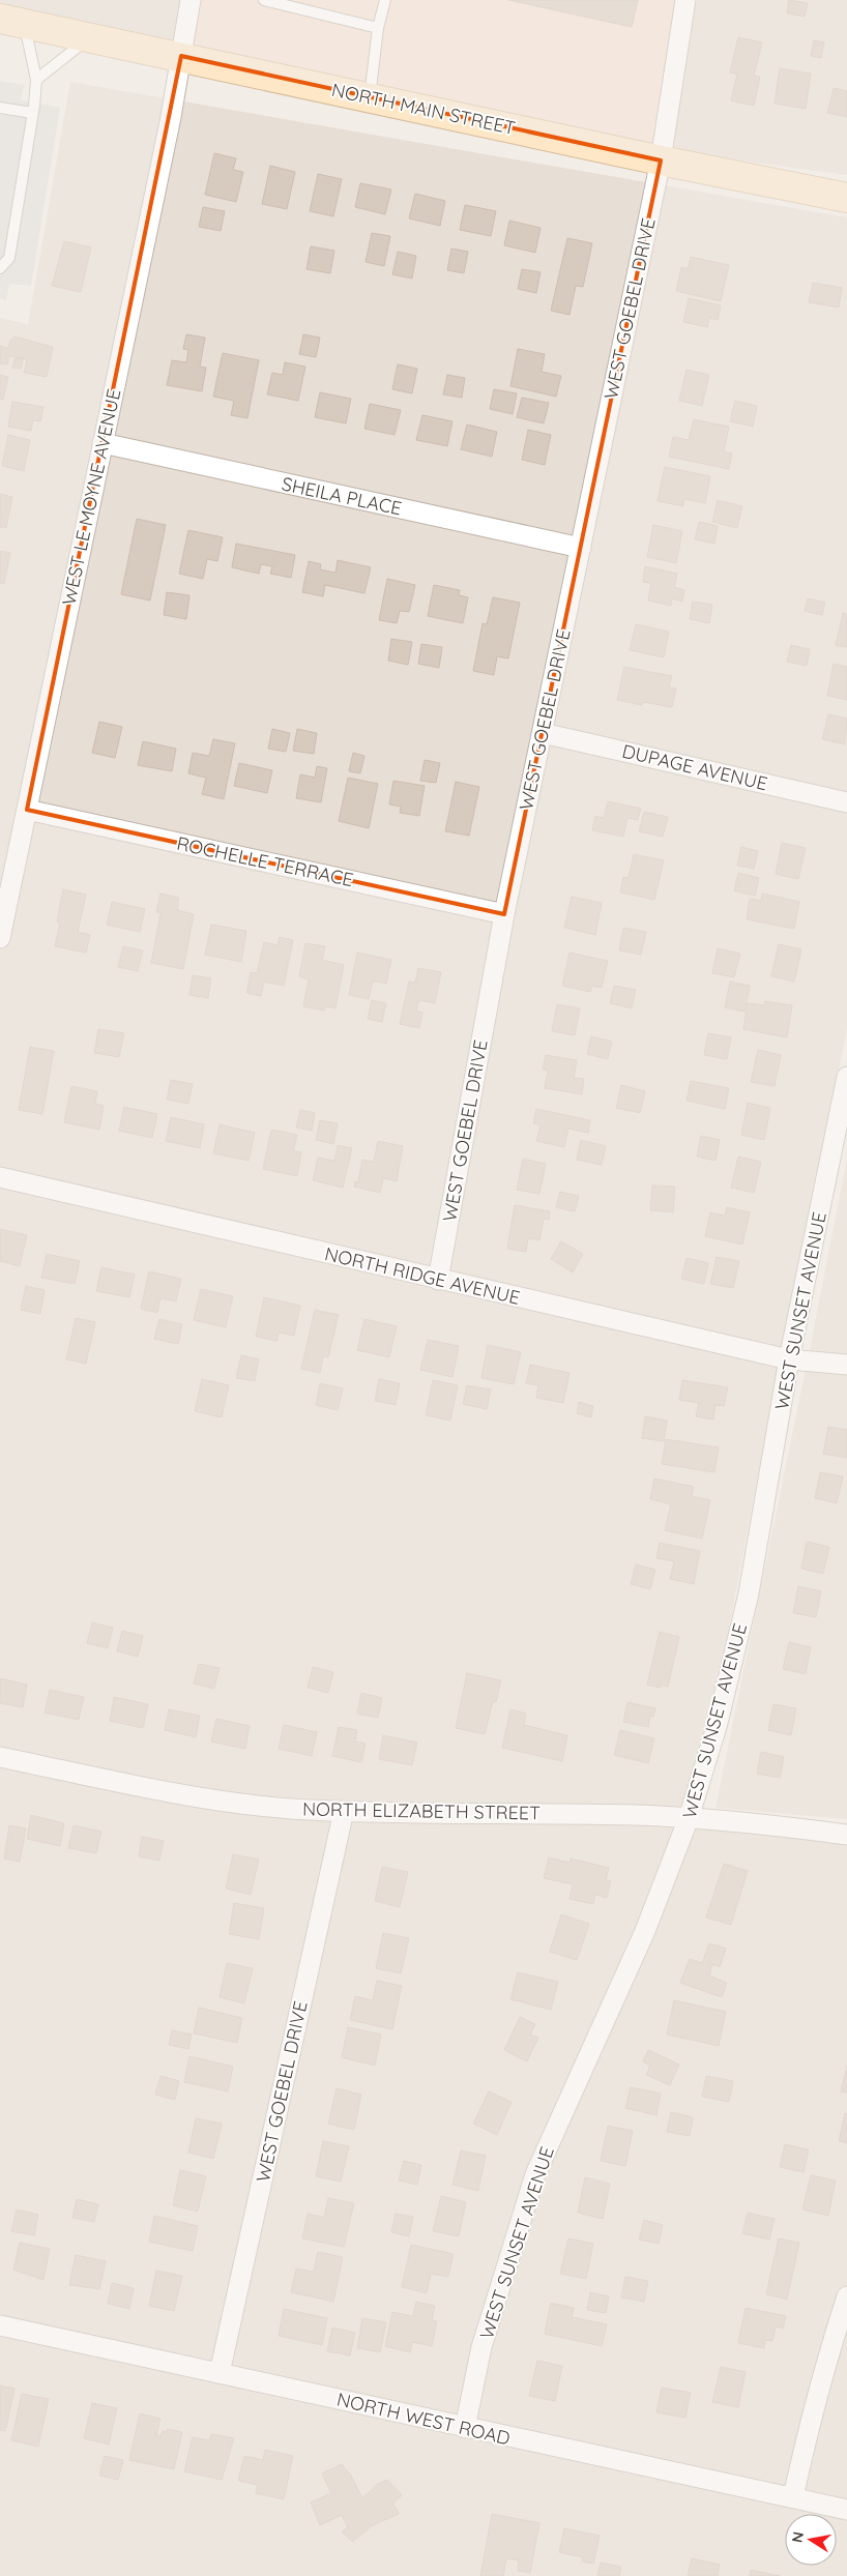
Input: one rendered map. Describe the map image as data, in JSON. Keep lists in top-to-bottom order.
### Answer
{
  "streets": {
    "street": [
      "NORTH MAIN STREET",
      "WEST GOEBEL DRIVE",
      "SHEILA PLACE",
      "WEST LE MOYNE AVENUE",
      "DUPAGE AVENUE",
      "ROCHELLE TERRACE",
      "NORTH RIDGE AVENUE",
      "WEST SUNSET AVENUE",
      "NORTH ELIZABETH STREET",
      "NORTH WEST ROAD"
    ]
  },
  "crossings": [
    ["NORTH MAIN STREET", "WEST GOEBEL DRIVE"],
    ["NORTH MAIN STREET", "WEST LE MOYNE AVENUE"],
    ["WEST GOEBEL DRIVE", "SHEILA PLACE"],
    ["WEST GOEBEL DRIVE", "DUPAGE AVENUE"],
    ["WEST GOEBEL DRIVE", "ROCHELLE TERRACE"],
    ["WEST GOEBEL DRIVE", "NORTH RIDGE AVENUE"],
    ["WEST GOEBEL DRIVE", "NORTH ELIZABETH STREET"],
    ["WEST GOEBEL DRIVE", "NORTH WEST ROAD"],
    ["SHEILA PLACE", "WEST LE MOYNE AVENUE"],
    ["WEST LE MOYNE AVENUE", "ROCHELLE TERRACE"],
    ["NORTH RIDGE AVENUE", "WEST SUNSET AVENUE"],
    ["WEST SUNSET AVENUE", "NORTH ELIZABETH STREET"],
    ["WEST SUNSET AVENUE", "NORTH WEST ROAD"]
  ],
  "north": "left"
}
